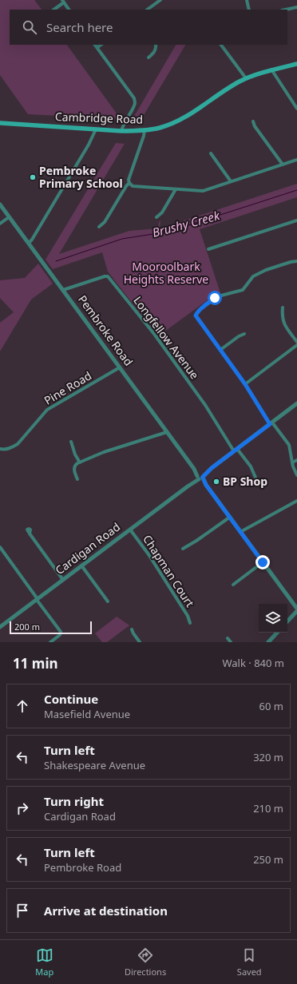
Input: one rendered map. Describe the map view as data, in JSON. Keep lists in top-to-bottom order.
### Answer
{
  "streets": {
    "main road": ["Cambridge Road"],
    "street": [
      "Pembroke Road",
      "Longfellow Avenue",
      "Pine Road",
      "Cardigan Road",
      "Chapman Court"
    ]
  },
  "crossings": [
    ["Pembroke Road", "Longfellow Avenue"],
    ["Pembroke Road", "Pine Road"],
    ["Pembroke Road", "Cardigan Road"],
    ["Longfellow Avenue", "Cardigan Road"],
    ["Cardigan Road", "Chapman Court"]
  ],
  "water": ["Brushy Creek"],
  "parks": ["Mooroolbark Heights Reserve"],
  "places": ["Pembroke Primary School", "BP Shop"],
  "scale_bar": "200 m",
  "page": {
    "search": "Search here",
    "scale": "200 m",
    "heading": ["11 min", "Walk · 840 m"],
    "list": [
      ["Continue", "Masefield Avenue", "60 m"],
      ["Turn left", "Shakespeare Avenue", "320 m"],
      ["Turn right", "Cardigan Road", "210 m"],
      ["Turn left", "Pembroke Road", "250 m"],
      "Arrive at destination"
    ],
    "nav": ["Map", "Directions", "Saved"]
  }
}
